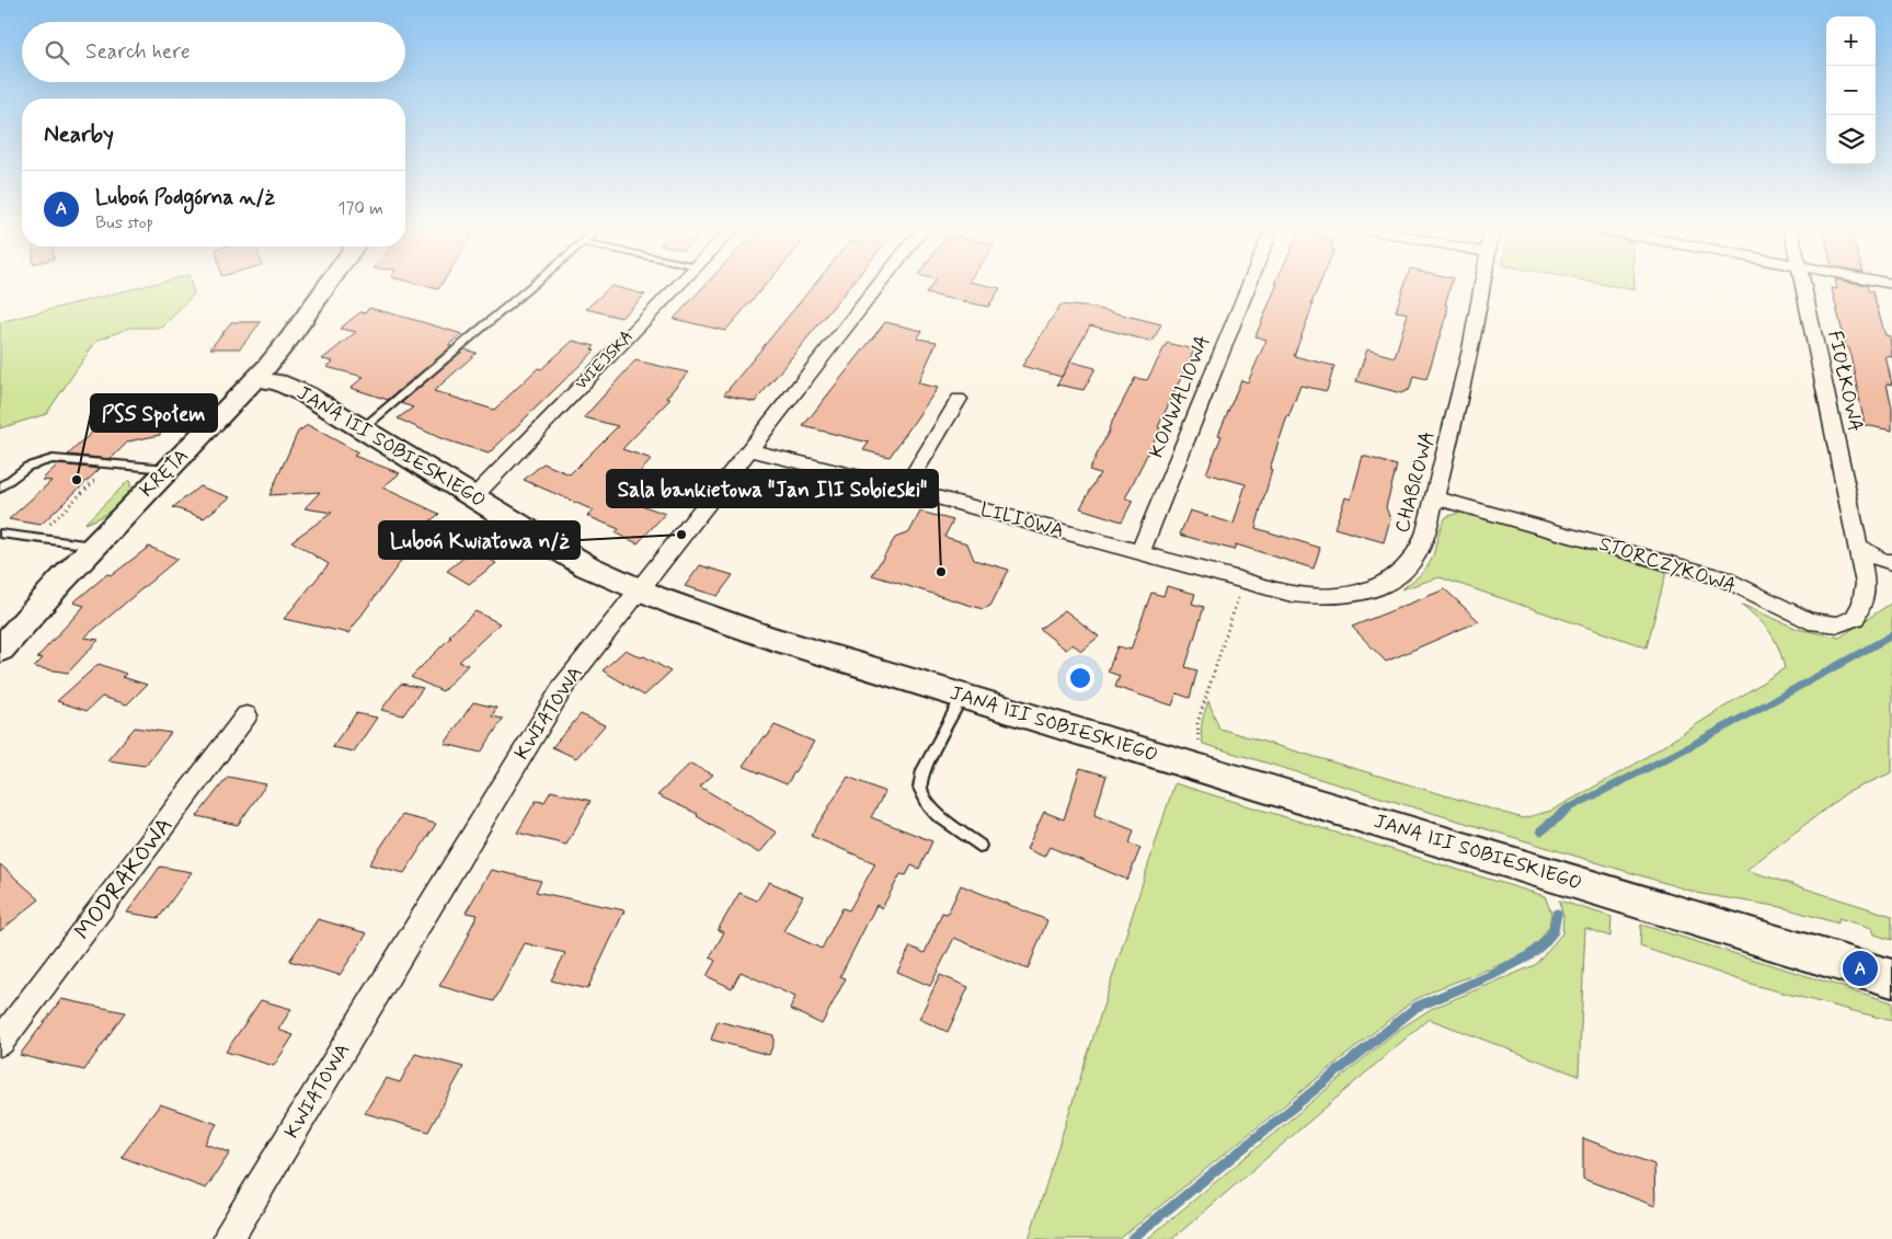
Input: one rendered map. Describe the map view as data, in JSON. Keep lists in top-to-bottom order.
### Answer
{
  "streets": {
    "street": [
      "WIEJSKA",
      "FIOŁKOWA",
      "KONWALIOWA",
      "JANA III SOBIESKIEGO",
      "KRĘTA",
      "CHABROWA",
      "LILIOWA",
      "STORCZYKOWA",
      "KWIATOWA",
      "MODRAKOWA"
    ]
  },
  "crossings": [
    ["WIEJSKA", "JANA III SOBIESKIEGO"],
    ["FIOŁKOWA", "STORCZYKOWA"],
    ["KONWALIOWA", "CHABROWA"],
    ["KONWALIOWA", "LILIOWA"],
    ["JANA III SOBIESKIEGO", "KRĘTA"],
    ["JANA III SOBIESKIEGO", "KWIATOWA"],
    ["CHABROWA", "LILIOWA"],
    ["CHABROWA", "STORCZYKOWA"],
    ["LILIOWA", "KWIATOWA"]
  ],
  "places": ["PSS Społem", "Luboń Kwiatowa n/ż", "Sala bankietowa \"Jan III Sobieski\""],
  "page": {
    "map_buttons": ["+", "−"],
    "search": "Search here",
    "heading": "Nearby",
    "list": [
      {
        "mark": "A",
        "name": "Luboń Podgórna n/ż",
        "note": "Bus stop",
        "value": "170 m"
      }
    ],
    "pins": "A"
  }
}
